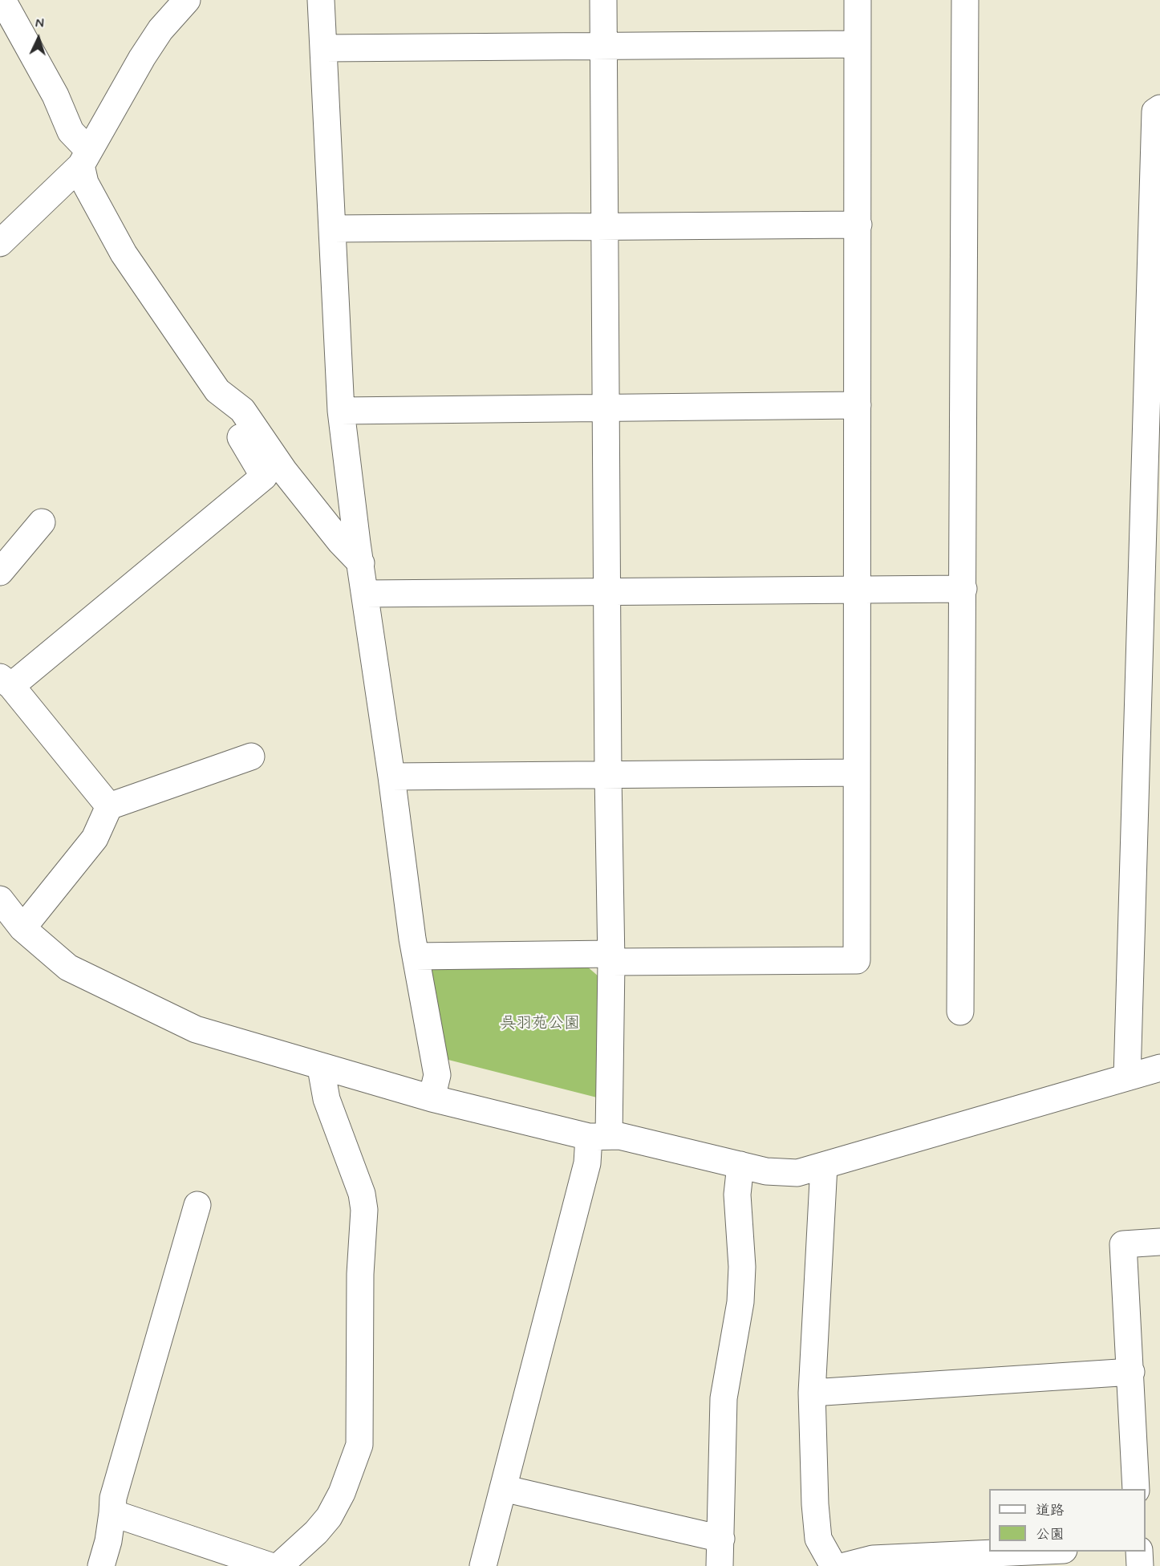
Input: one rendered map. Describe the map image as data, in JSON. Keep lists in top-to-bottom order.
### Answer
{
  "parks": ["呉羽苑公園"],
  "legend": ["道路", "公園"],
  "north": "top"
}
